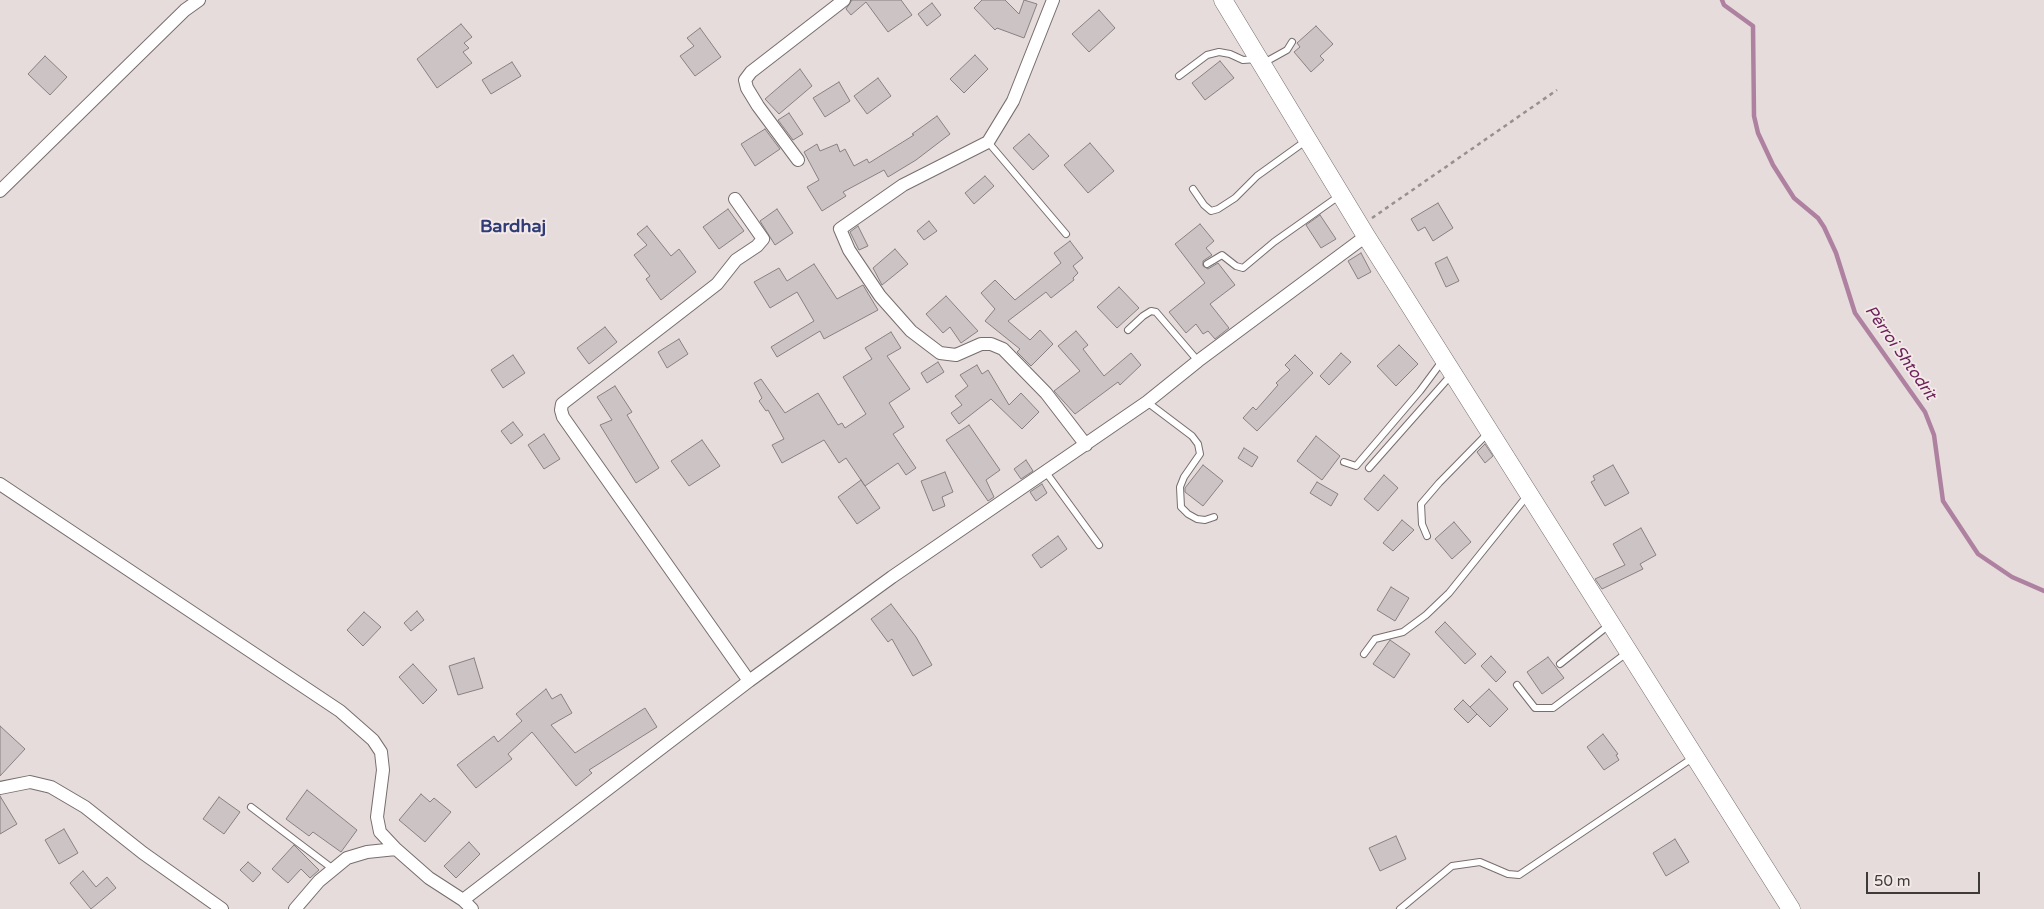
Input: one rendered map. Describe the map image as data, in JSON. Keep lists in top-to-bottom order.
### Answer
{
  "districts": ["Bardhaj"],
  "water": ["Përroi Shtodrit"],
  "scale_bar": "50 m"
}
